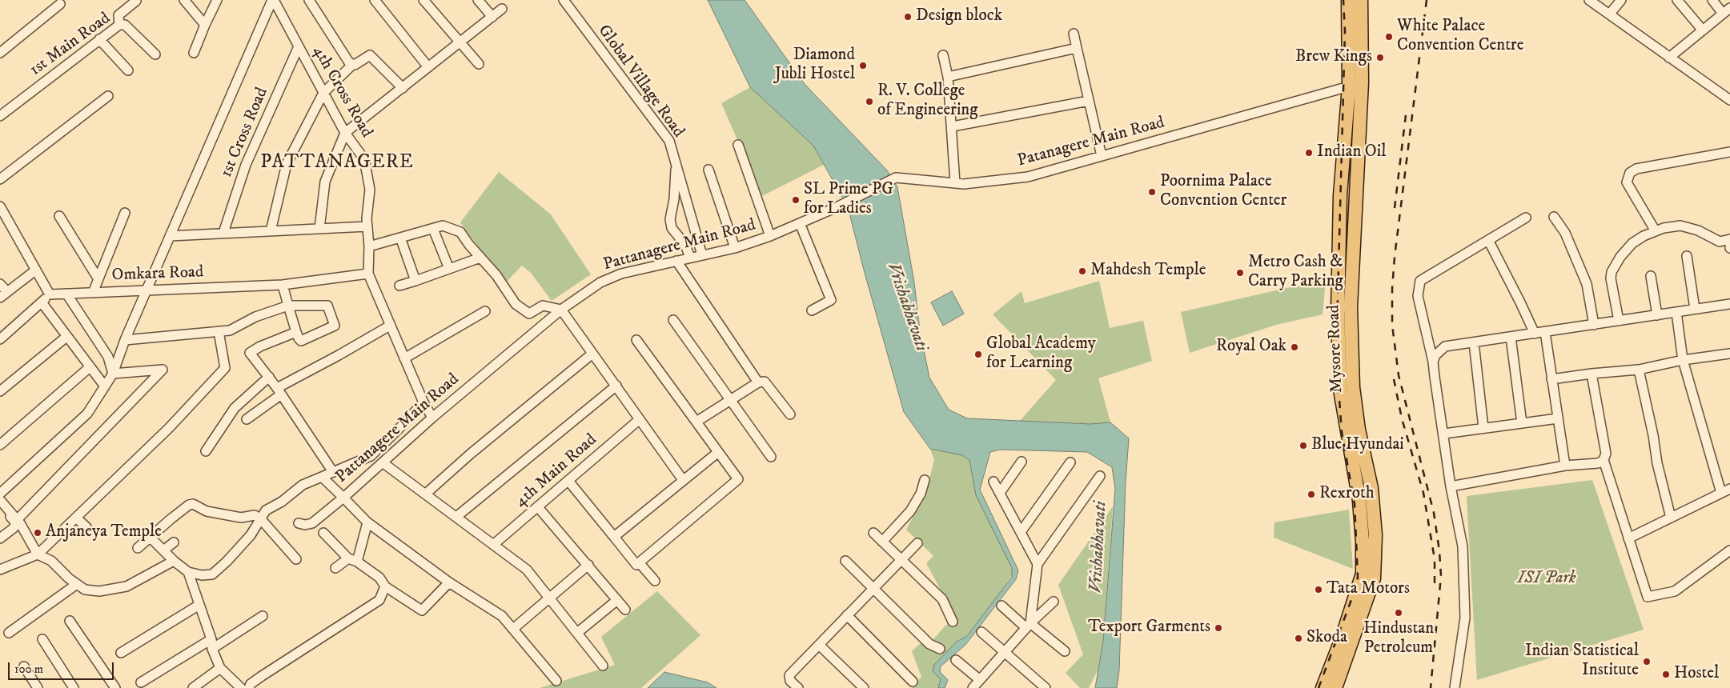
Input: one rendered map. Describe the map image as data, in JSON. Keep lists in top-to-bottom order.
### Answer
{
  "streets": {
    "highway": ["Mysore Road"],
    "street": [
      "1st Main Road",
      "Global Village Road",
      "4th Cross Road",
      "1st Cross Road",
      "Patanagere Main Road",
      "Pattanagere Main Road",
      "Omkara Road",
      "4th Main Road"
    ]
  },
  "crossings": [
    ["Global Village Road", "Pattanagere Main Road"],
    ["4th Cross Road", "1st Cross Road"],
    ["4th Cross Road", "Omkara Road"],
    ["Patanagere Main Road", "Pattanagere Main Road"],
    ["Patanagere Main Road", "Mysore Road"]
  ],
  "districts": ["PATTANAGERE"],
  "water": ["Vrishabhavati"],
  "parks": ["ISI Park"],
  "places": [
    "Design block",
    "White Palace Convention Centre",
    "Brew Kings",
    "Diamond Jubli Hostel",
    "R. V. College of Engineering",
    "Indian Oil",
    "Poornima Palace Convention Center",
    "SL Prime PG for Ladies",
    "Mahdesh Temple",
    "Metro Cash & Carry Parking",
    "Royal Oak",
    "Global Academy for Learning",
    "Blue Hyundai",
    "Rexroth",
    "Anjaneya Temple",
    "Tata Motors",
    "Hindustan Petroleum",
    "Texport Garments",
    "Skoda",
    "Indian Statistical Institute",
    "Hostel"
  ],
  "scale_bar": "100 m"
}
